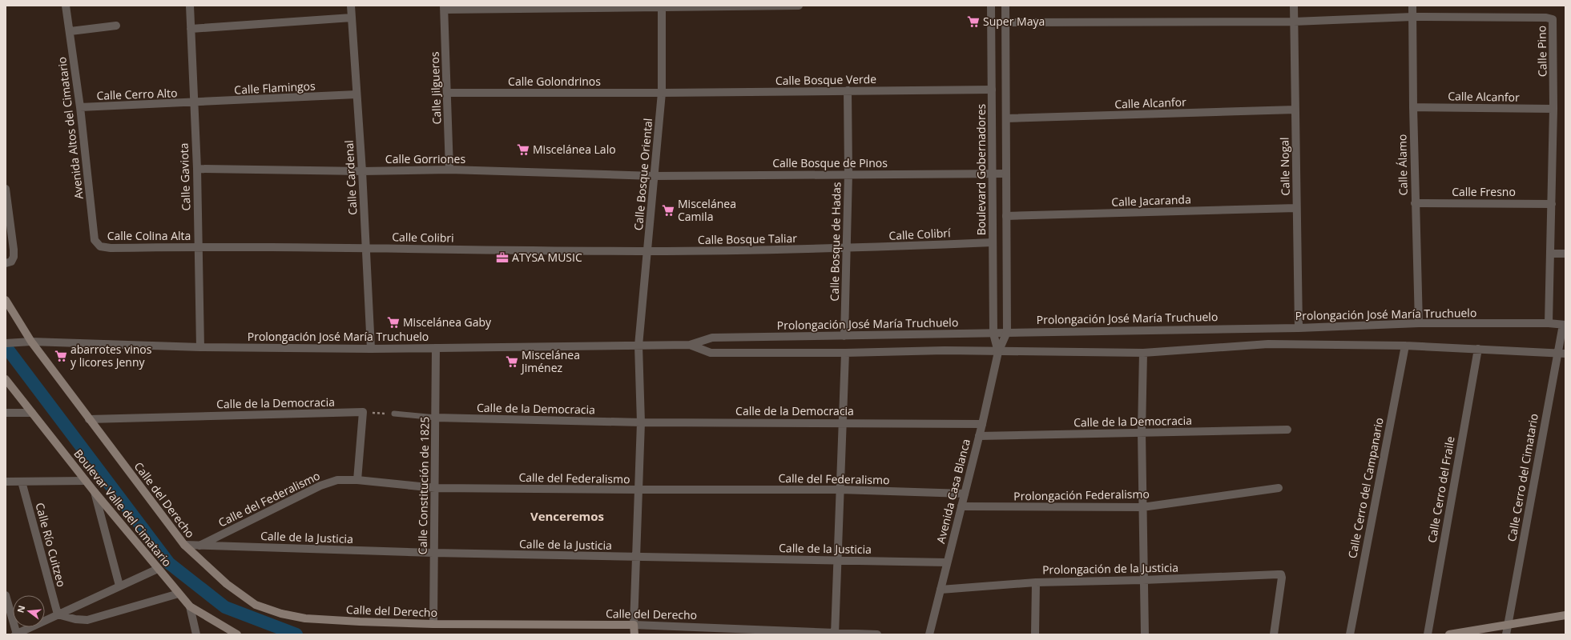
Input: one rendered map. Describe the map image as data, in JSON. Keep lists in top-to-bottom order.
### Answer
{
  "streets": {
    "main road": ["Calle del Derecho", "Boulevar Valle del Cimatario"],
    "street": [
      "Calle Pino",
      "Calle Bosque Verde",
      "Calle Golondrinos",
      "Calle Flamingos",
      "Calle Jilgueros",
      "Calle Cerro Alto",
      "Calle Alcanfor",
      "Avenida Altos del Cimatario",
      "Calle Gorriones",
      "Calle Bosque de Pinos",
      "Calle Álamo",
      "Calle Nogal",
      "Boulevard Gobernadores",
      "Calle Bosque Oriental",
      "Calle Gaviota",
      "Calle Cardenal",
      "Calle Fresno",
      "Calle Jacaranda",
      "Calle Colibrí",
      "Calle Colina Alta",
      "Calle Colibri",
      "Calle Bosque Taliar",
      "Calle Bosque de Hadas",
      "Prolongación José María Truchuelo",
      "Calle de la Democracia",
      "Calle Cerro del Cimatario",
      "Calle del Federalismo",
      "Calle Constitución de 1825",
      "Calle Cerro del Campanario",
      "Calle Cerro del Fraile",
      "Avenida Casa Blanca",
      "Prolongación Federalismo",
      "Calle de la Justicia",
      "Calle Río Cuitzeo",
      "Prolongación de la Justicia"
    ]
  },
  "crossings": [
    ["Calle Pino", "Calle Alcanfor"],
    ["Calle Pino", "Calle Álamo"],
    ["Calle Pino", "Calle Nogal"],
    ["Calle Pino", "Calle Fresno"],
    ["Calle Pino", "Prolongación José María Truchuelo"],
    ["Calle Bosque Verde", "Calle Golondrinos"],
    ["Calle Bosque Verde", "Boulevard Gobernadores"],
    ["Calle Bosque Verde", "Calle Bosque Oriental"],
    ["Calle Bosque Verde", "Calle Bosque de Hadas"],
    ["Calle Golondrinos", "Calle Jilgueros"],
    ["Calle Golondrinos", "Calle Bosque Oriental"],
    ["Calle Flamingos", "Calle Cerro Alto"],
    ["Calle Flamingos", "Calle Gaviota"],
    ["Calle Flamingos", "Calle Cardenal"],
    ["Calle Jilgueros", "Calle Gorriones"],
    ["Calle Cerro Alto", "Avenida Altos del Cimatario"],
    ["Calle Cerro Alto", "Calle Gaviota"],
    ["Calle Alcanfor", "Calle Álamo"],
    ["Calle Alcanfor", "Calle Nogal"],
    ["Avenida Altos del Cimatario", "Calle Colina Alta"],
    ["Calle Gorriones", "Calle Bosque de Pinos"],
    ["Calle Gorriones", "Calle Bosque Oriental"],
    ["Calle Gorriones", "Calle Gaviota"],
    ["Calle Gorriones", "Calle Cardenal"],
    ["Calle Bosque de Pinos", "Boulevard Gobernadores"],
    ["Calle Bosque de Pinos", "Calle Bosque Oriental"],
    ["Calle Bosque de Pinos", "Calle Bosque de Hadas"],
    ["Calle Álamo", "Calle Fresno"],
    ["Calle Álamo", "Prolongación José María Truchuelo"],
    ["Calle Nogal", "Calle Jacaranda"],
    ["Calle Nogal", "Prolongación José María Truchuelo"],
    ["Boulevard Gobernadores", "Calle Colibrí"],
    ["Boulevard Gobernadores", "Prolongación José María Truchuelo"],
    ["Boulevard Gobernadores", "Avenida Casa Blanca"],
    ["Calle Bosque Oriental", "Calle Colibri"],
    ["Calle Bosque Oriental", "Calle Bosque Taliar"],
    ["Calle Bosque Oriental", "Prolongación José María Truchuelo"],
    ["Calle Bosque Oriental", "Calle de la Democracia"],
    ["Calle Bosque Oriental", "Calle del Federalismo"],
    ["Calle Bosque Oriental", "Calle del Derecho"],
    ["Calle Bosque Oriental", "Calle de la Justicia"],
    ["Calle Gaviota", "Calle Colina Alta"],
    ["Calle Gaviota", "Calle Colibri"],
    ["Calle Gaviota", "Prolongación José María Truchuelo"],
    ["Calle Cardenal", "Calle Colibri"],
    ["Calle Cardenal", "Prolongación José María Truchuelo"],
    ["Calle Colibrí", "Calle Bosque Taliar"],
    ["Calle Colibrí", "Calle Bosque de Hadas"],
    ["Calle Colina Alta", "Calle Colibri"],
    ["Calle Colibri", "Calle Bosque Taliar"],
    ["Calle Bosque Taliar", "Calle Bosque de Hadas"],
    ["Calle Bosque de Hadas", "Prolongación José María Truchuelo"],
    ["Prolongación José María Truchuelo", "Calle Cerro del Cimatario"],
    ["Prolongación José María Truchuelo", "Calle Constitución de 1825"],
    ["Prolongación José María Truchuelo", "Calle Cerro del Campanario"],
    ["Prolongación José María Truchuelo", "Avenida Casa Blanca"],
    ["Prolongación José María Truchuelo", "Calle del Derecho"],
    ["Calle de la Democracia", "Calle Constitución de 1825"],
    ["Calle de la Democracia", "Avenida Casa Blanca"],
    ["Calle de la Democracia", "Calle del Derecho"],
    ["Calle del Federalismo", "Calle Constitución de 1825"],
    ["Calle del Federalismo", "Avenida Casa Blanca"],
    ["Calle del Federalismo", "Calle de la Justicia"],
    ["Calle Constitución de 1825", "Calle del Derecho"],
    ["Calle Constitución de 1825", "Calle de la Justicia"],
    ["Avenida Casa Blanca", "Prolongación Federalismo"],
    ["Avenida Casa Blanca", "Calle de la Justicia"],
    ["Avenida Casa Blanca", "Prolongación de la Justicia"],
    ["Calle del Derecho", "Calle de la Justicia"]
  ],
  "districts": ["Venceremos"],
  "places": {
    "supermarket": [
      "Super Maya",
      "Miscelánea Lalo",
      "Miscelánea Camila",
      "Miscelánea Gaby",
      "abarrotes vinos y licores Jenny",
      "Miscelánea Jiménez"
    ],
    "office": ["ATYSA MUSIC"]
  },
  "north": "left"
}
